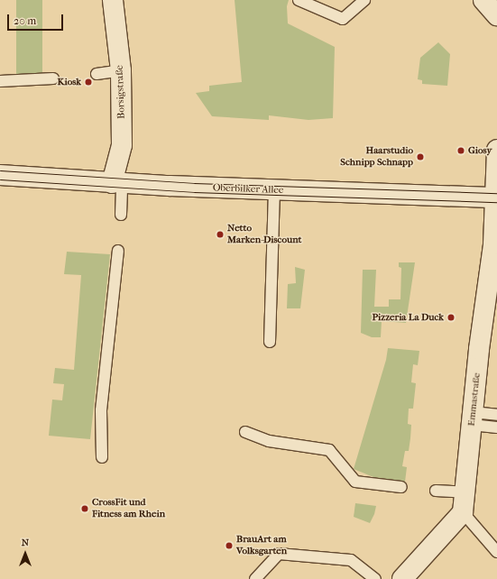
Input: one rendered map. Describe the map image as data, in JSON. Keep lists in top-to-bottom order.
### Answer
{
  "streets": {
    "street": ["Borsigstraße", "Oberbilker Allee", "Emmastraße"]
  },
  "crossings": [
    ["Borsigstraße", "Oberbilker Allee"],
    ["Oberbilker Allee", "Emmastraße"]
  ],
  "places": [
    "Kiosk",
    "Giosy",
    "Haarstudio Schnipp Schnapp",
    "Netto Marken-Discount",
    "Pizzeria La Duck",
    "CrossFit und Fitness am Rhein",
    "BrauArt am Volksgarten"
  ],
  "scale_bar": "20 m",
  "north": "top"
}
